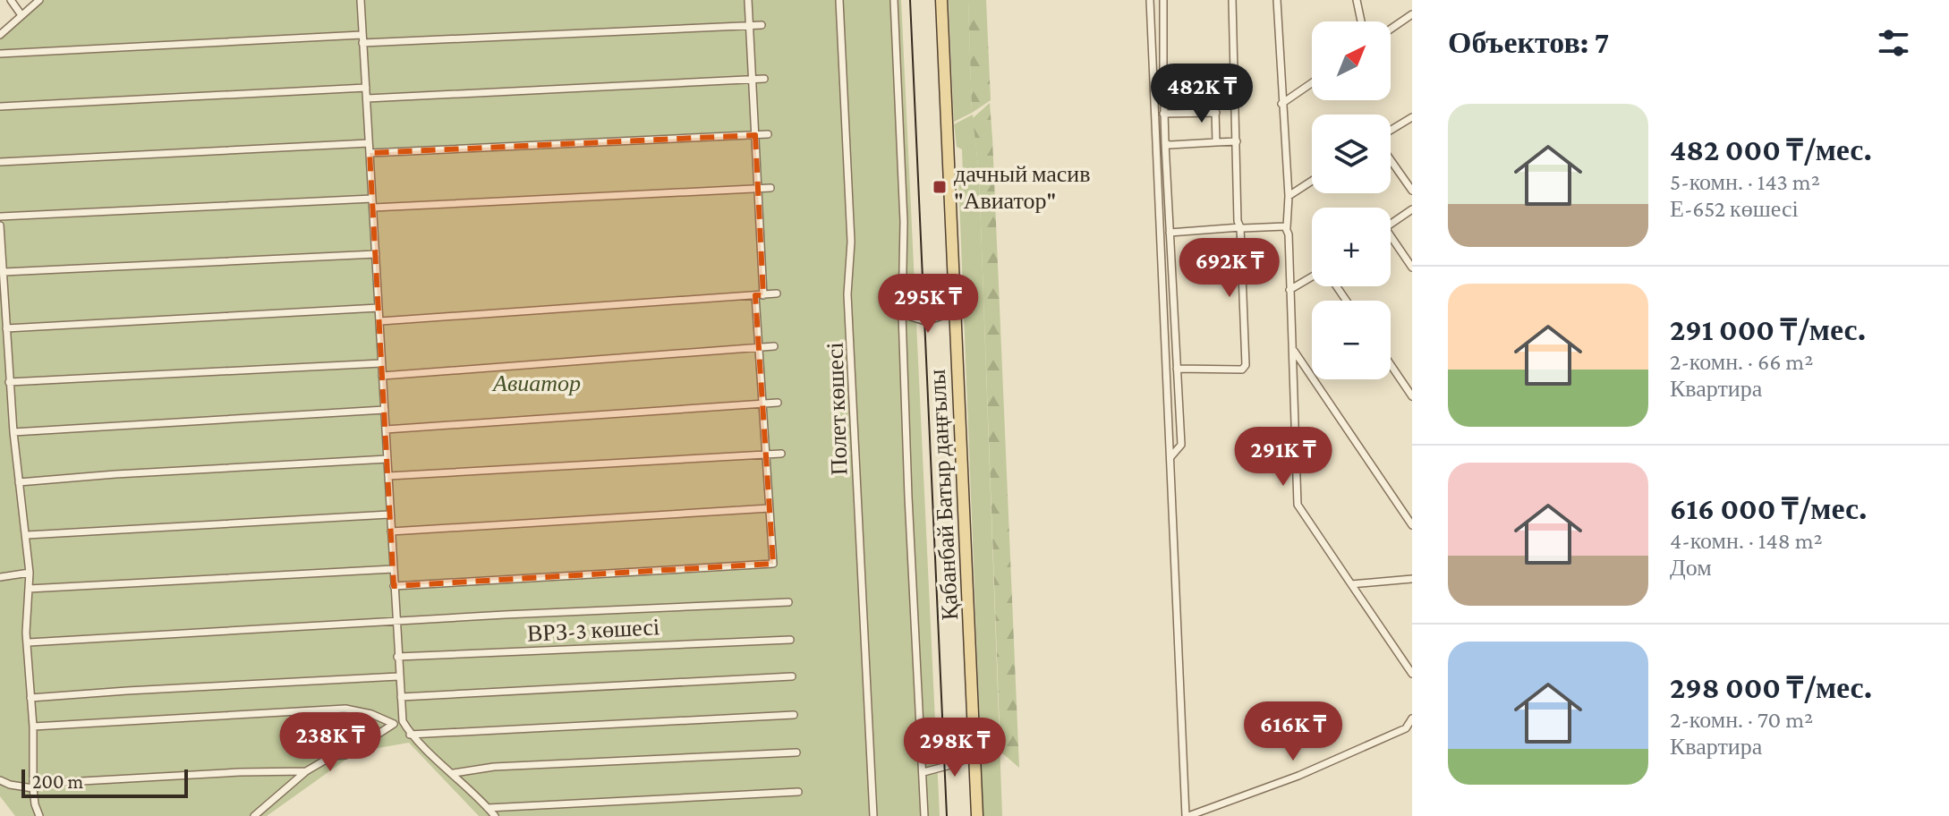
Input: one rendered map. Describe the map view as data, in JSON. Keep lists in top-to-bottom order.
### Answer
{
  "streets": {
    "main road": ["Қабанбай Батыр даңғылы"],
    "street": ["Полет көшесі", "ВРЗ-3 көшесі"]
  },
  "parks": ["Авиатор"],
  "places": {
    "transit": ["дачный масив \"Авиатор\""]
  },
  "scale_bar": "200 m",
  "north": "top right",
  "page": {
    "heading": "Объектов: 7",
    "map_buttons": ["+", "−"],
    "price": [
      "482K ₸",
      "692K ₸",
      "295K ₸",
      "291K ₸",
      "616K ₸",
      "238K ₸",
      "298K ₸"
    ],
    "list": [
      {
        "name": "482 000 ₸/мес.",
        "note": "5-комн. · 143 m² · Е-652 көшесі"
      },
      {
        "name": "291 000 ₸/мес.",
        "note": "2-комн. · 66 m² · Квартира"
      },
      {
        "name": "616 000 ₸/мес.",
        "note": "4-комн. · 148 m² · Дом"
      },
      {
        "name": "298 000 ₸/мес.",
        "note": "2-комн. · 70 m² · Квартира"
      }
    ],
    "scale": "200 m"
  }
}
